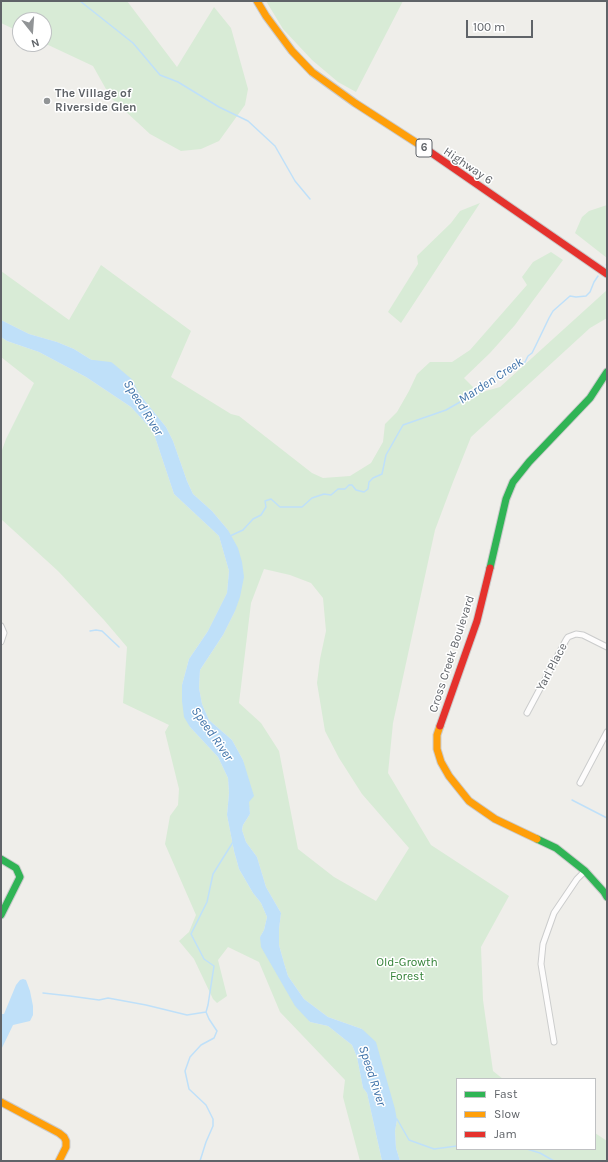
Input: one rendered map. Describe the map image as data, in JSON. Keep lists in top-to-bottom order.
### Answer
{
  "streets": {
    "street": [
      "6",
      "Highway 6",
      "Cross Creek Boulevard",
      "Yarl Place"
    ]
  },
  "water": ["Marden Creek", "Speed River"],
  "parks": ["Old-Growth Forest"],
  "places": ["The Village of Riverside Glen"],
  "legend": ["Fast", "Slow", "Jam"],
  "scale_bar": "100 m",
  "north": "bottom"
}
